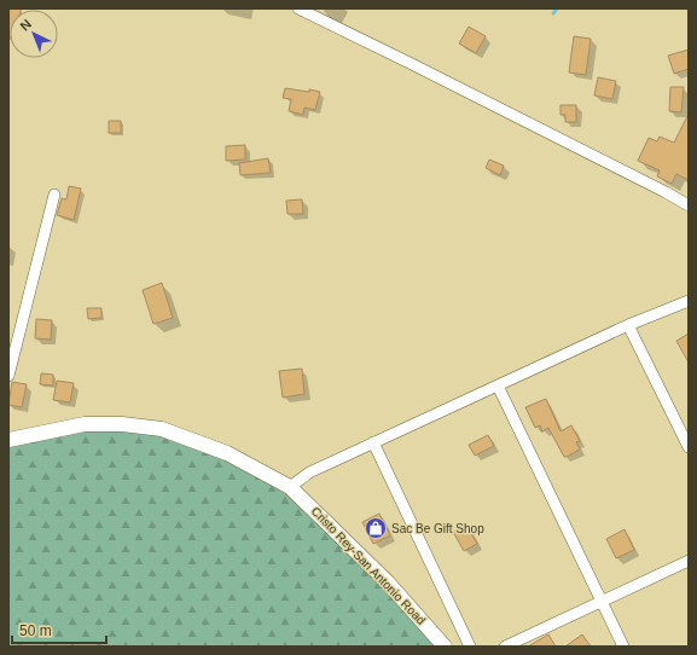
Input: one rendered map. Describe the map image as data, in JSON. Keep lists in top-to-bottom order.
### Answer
{
  "streets": {
    "main road": ["Cristo Rey-San Antonio Road"]
  },
  "places": {
    "shop": ["Sac Be Gift Shop"]
  },
  "scale_bar": "50 m",
  "north": "top left"
}
